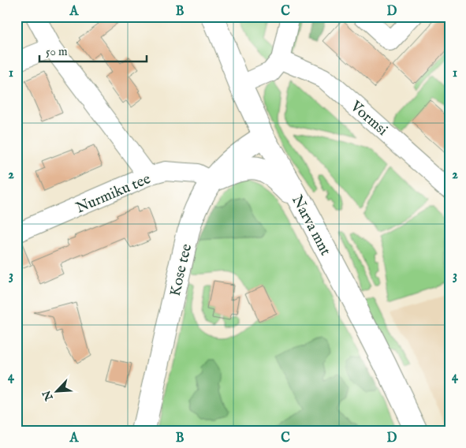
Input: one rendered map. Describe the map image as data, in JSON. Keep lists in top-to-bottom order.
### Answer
{
  "streets": {
    "main road": ["Narva mnt", "Kose tee"],
    "street": ["Vormsi", "Nurmiku tee"]
  },
  "crossings": [
    ["Nurmiku tee", "Kose tee"],
    ["Narva mnt", "Kose tee"]
  ],
  "scale_bar": "50 m",
  "north": "bottom left",
  "grid": {
    "columns": [
      "A",
      "B",
      "C",
      "D"
    ],
    "rows": [
      "1",
      "2",
      "3",
      "4"
    ]
  }
}
